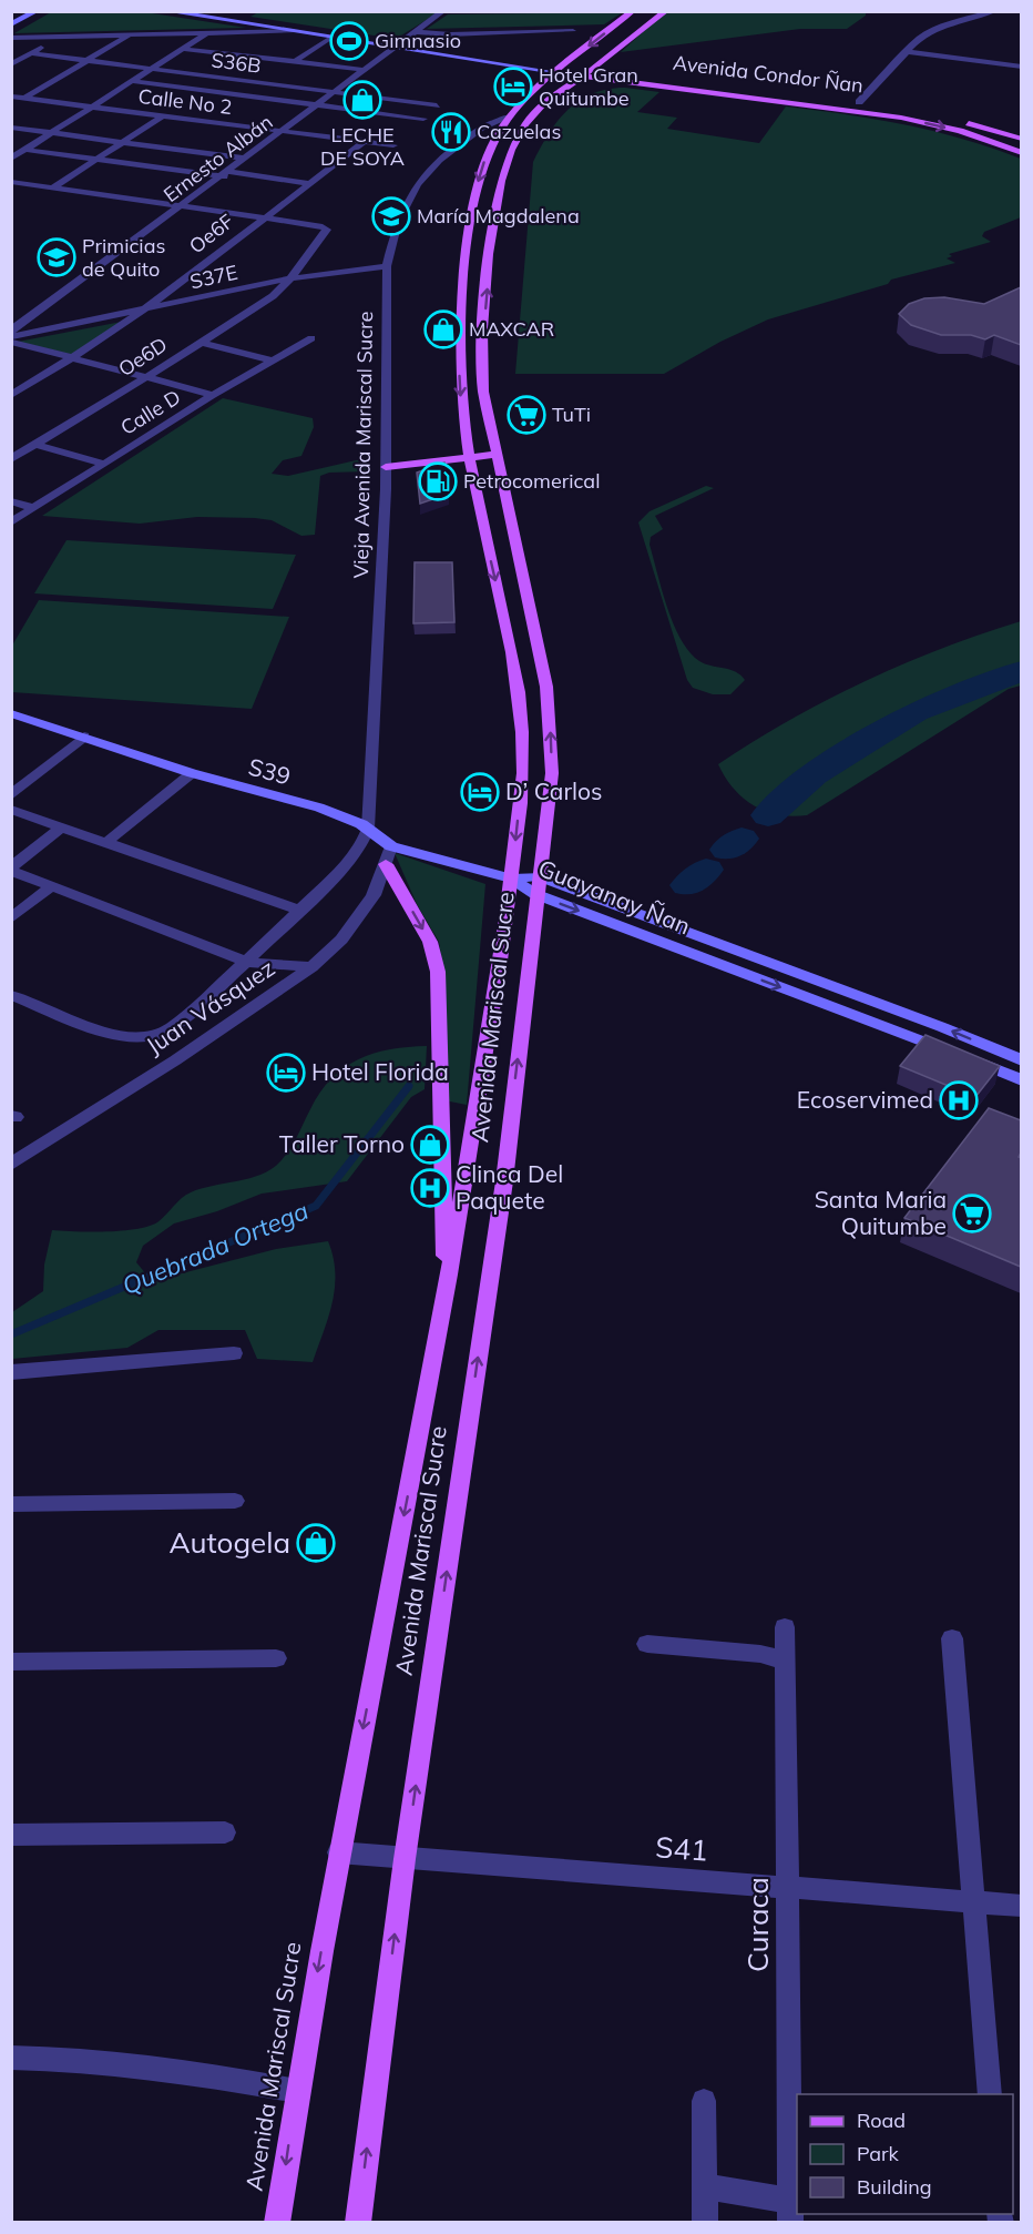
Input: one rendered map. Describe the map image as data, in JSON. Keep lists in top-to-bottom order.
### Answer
{
  "streets": {
    "main road": ["Avenida Condor Ñan", "Avenida Mariscal Sucre"],
    "street": [
      "S36B",
      "Calle No 2",
      "Ernesto Albán",
      "Oe6F",
      "S37E",
      "Oe6D",
      "Calle D",
      "Vieja Avenida Mariscal Sucre",
      "S39",
      "Guayanay Ñan",
      "Juan Vásquez",
      "S41",
      "Curaca"
    ]
  },
  "crossings": [
    ["S36B", "Ernesto Albán"],
    ["Avenida Condor Ñan", "Avenida Mariscal Sucre"],
    ["Calle No 2", "Ernesto Albán"],
    ["Calle No 2", "Oe6F"],
    ["Oe6F", "S37E"],
    ["Oe6F", "Oe6D"],
    ["S37E", "Oe6D"],
    ["S37E", "Vieja Avenida Mariscal Sucre"],
    ["Vieja Avenida Mariscal Sucre", "S39"],
    ["Vieja Avenida Mariscal Sucre", "Juan Vásquez"],
    ["Vieja Avenida Mariscal Sucre", "Avenida Mariscal Sucre"],
    ["S39", "Guayanay Ñan"],
    ["S39", "Juan Vásquez"],
    ["S39", "Avenida Mariscal Sucre"],
    ["Guayanay Ñan", "Avenida Mariscal Sucre"],
    ["Avenida Mariscal Sucre", "S41"],
    ["S41", "Curaca"]
  ],
  "water": ["Quebrada Ortega"],
  "places": {
    "sports": ["Gimnasio"],
    "hotel": ["Hotel Gran Quitumbe", "D’ Carlos", "Hotel Florida"],
    "shop": [
      "LECHE DE SOYA",
      "MAXCAR",
      "Taller Torno",
      "Autogela"
    ],
    "restaurant": ["Cazuelas"],
    "school or university": ["María Magdalena", "Primicias de Quito"],
    "supermarket": ["TuTi", "Santa Maria Quitumbe"],
    "fuel station": ["Petrocomerical"],
    "hospital": ["Ecoservimed", "Clinca Del Paquete"]
  },
  "legend": ["Road", "Park", "Building"]
}
